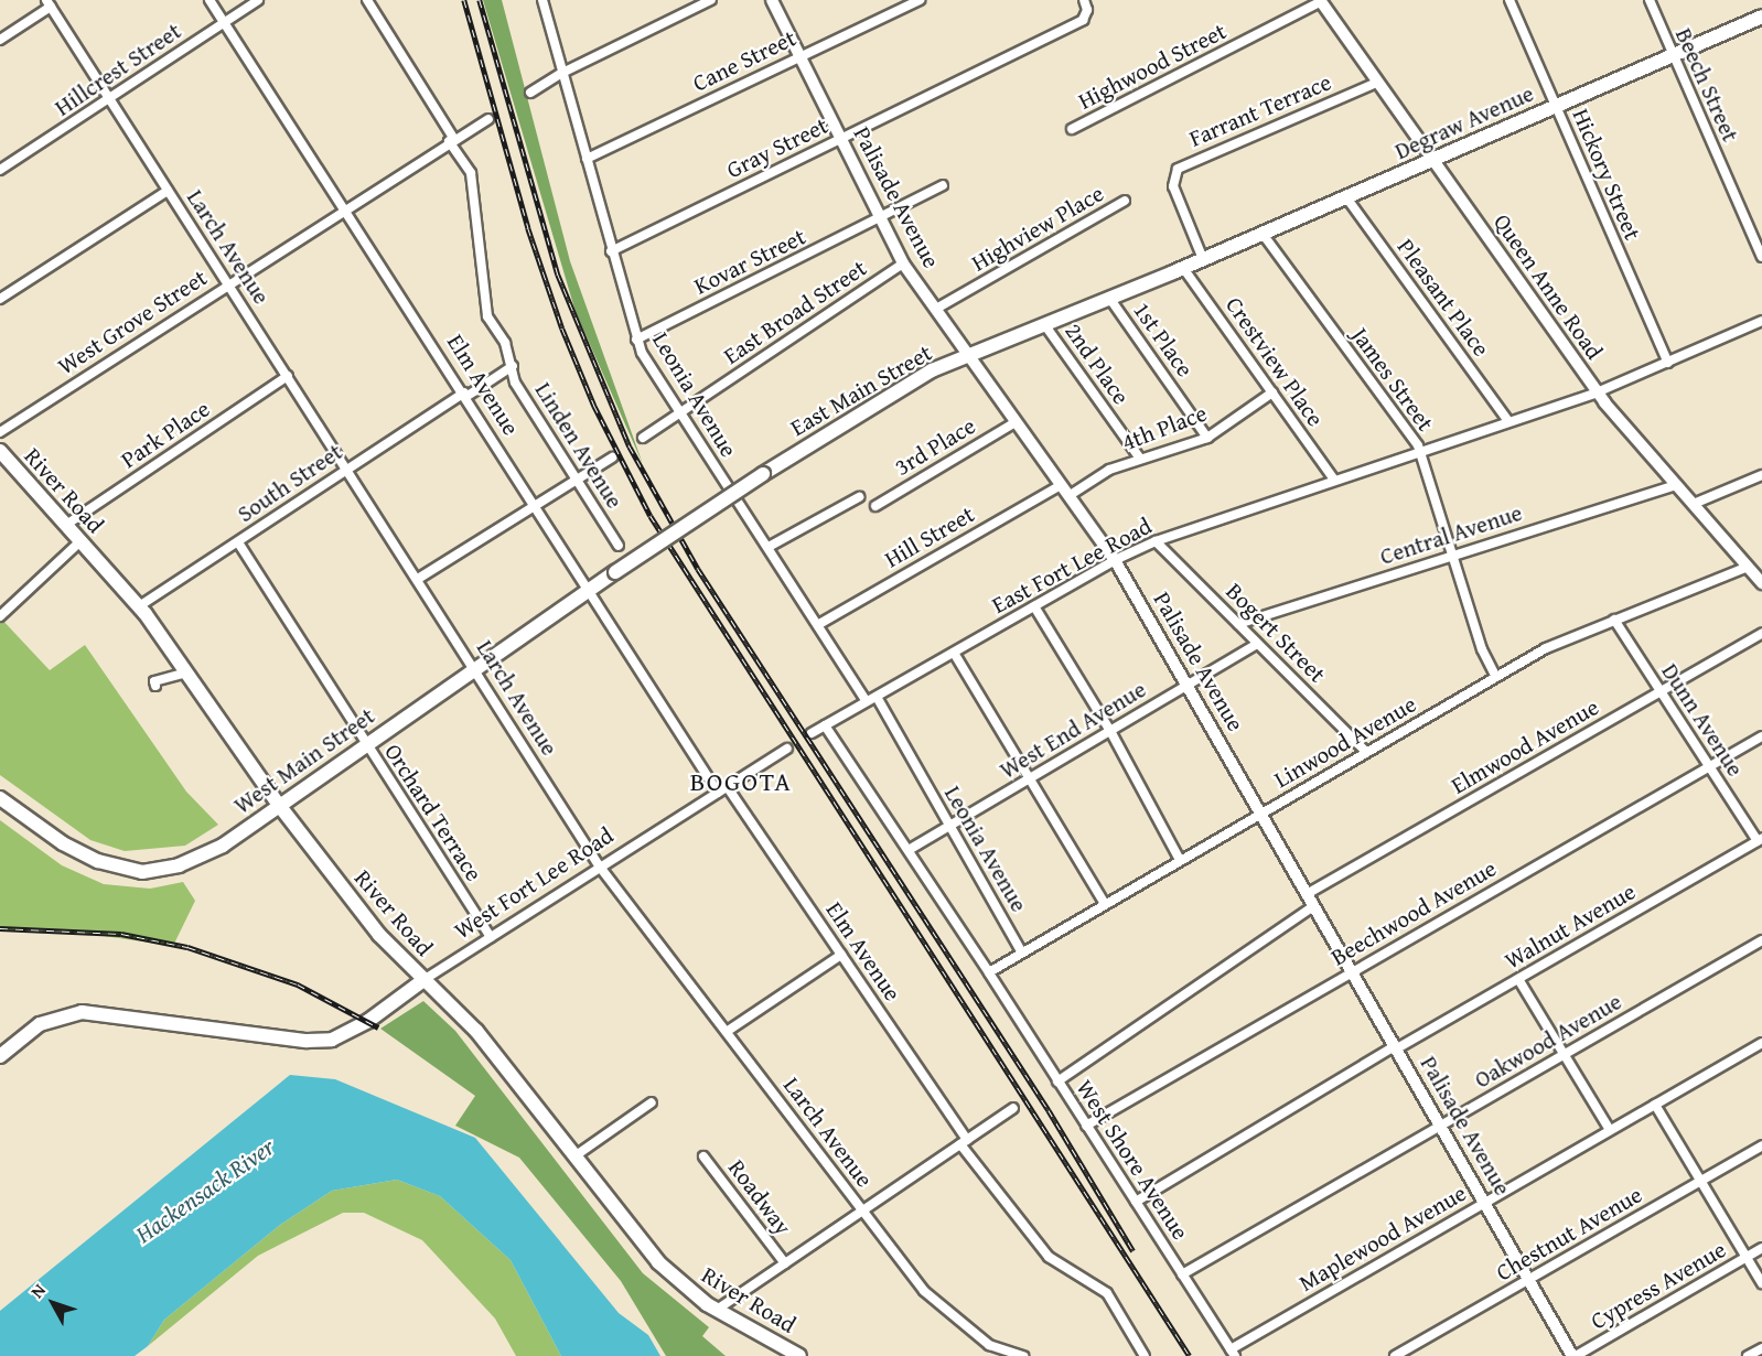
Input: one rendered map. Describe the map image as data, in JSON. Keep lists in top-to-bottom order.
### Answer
{
  "streets": {
    "main road": [
      "Degraw Avenue",
      "East Main Street",
      "River Road",
      "West Main Street",
      "West Fort Lee Road"
    ],
    "street": [
      "Cane Street",
      "Highwood Street",
      "Hillcrest Street",
      "Beech Street",
      "Farrant Terrace",
      "Gray Street",
      "Hickory Street",
      "Palisade Avenue",
      "Highview Place",
      "Larch Avenue",
      "Kovar Street",
      "Queen Anne Road",
      "Pleasant Place",
      "East Broad Street",
      "West Grove Street",
      "1st Place",
      "Crestview Place",
      "2nd Place",
      "James Street",
      "Elm Avenue",
      "Leonia Avenue",
      "4th Place",
      "Park Place",
      "Linden Avenue",
      "3rd Place",
      "South Street",
      "Central Avenue",
      "Hill Street",
      "East Fort Lee Road",
      "Bogert Street",
      "Dunn Avenue",
      "West End Avenue",
      "Linwood Avenue",
      "Elmwood Avenue",
      "Orchard Terrace",
      "Beechwood Avenue",
      "Walnut Avenue",
      "Oakwood Avenue",
      "West Shore Avenue",
      "Roadway",
      "Chestnut Avenue",
      "Maplewood Avenue",
      "Cypress Avenue"
    ]
  },
  "crossings": [
    ["Cane Street", "Palisade Avenue"],
    ["Cane Street", "Leonia Avenue"],
    ["Highwood Street", "Queen Anne Road"],
    ["Hillcrest Street", "Larch Avenue"],
    ["Hillcrest Street", "Elm Avenue"],
    ["Beech Street", "Degraw Avenue"],
    ["Farrant Terrace", "Degraw Avenue"],
    ["Farrant Terrace", "Queen Anne Road"],
    ["Degraw Avenue", "Hickory Street"],
    ["Degraw Avenue", "Queen Anne Road"],
    ["Degraw Avenue", "Pleasant Place"],
    ["Degraw Avenue", "Crestview Place"],
    ["Degraw Avenue", "James Street"],
    ["Degraw Avenue", "East Main Street"],
    ["Gray Street", "Palisade Avenue"],
    ["Gray Street", "Leonia Avenue"],
    ["Hickory Street", "East Fort Lee Road"],
    ["Palisade Avenue", "Highview Place"],
    ["Palisade Avenue", "Kovar Street"],
    ["Palisade Avenue", "East Broad Street"],
    ["Palisade Avenue", "East Main Street"],
    ["Palisade Avenue", "4th Place"],
    ["Palisade Avenue", "3rd Place"],
    ["Palisade Avenue", "Hill Street"],
    ["Palisade Avenue", "East Fort Lee Road"],
    ["Palisade Avenue", "West End Avenue"],
    ["Palisade Avenue", "Linwood Avenue"],
    ["Palisade Avenue", "Elmwood Avenue"],
    ["Palisade Avenue", "Beechwood Avenue"],
    ["Palisade Avenue", "Walnut Avenue"],
    ["Palisade Avenue", "Oakwood Avenue"],
    ["Palisade Avenue", "Chestnut Avenue"],
    ["Palisade Avenue", "Maplewood Avenue"],
    ["Palisade Avenue", "Cypress Avenue"],
    ["Larch Avenue", "West Grove Street"],
    ["Larch Avenue", "Park Place"],
    ["Larch Avenue", "South Street"],
    ["Larch Avenue", "West Main Street"],
    ["Larch Avenue", "West Fort Lee Road"],
    ["Kovar Street", "Leonia Avenue"],
    ["Queen Anne Road", "Central Avenue"],
    ["Queen Anne Road", "East Fort Lee Road"],
    ["Queen Anne Road", "Linwood Avenue"],
    ["Pleasant Place", "East Fort Lee Road"],
    ["East Broad Street", "Leonia Avenue"],
    ["West Grove Street", "Elm Avenue"],
    ["West Grove Street", "Linden Avenue"],
    ["1st Place", "East Main Street"],
    ["1st Place", "4th Place"],
    ["Crestview Place", "East Main Street"],
    ["Crestview Place", "4th Place"],
    ["Crestview Place", "East Fort Lee Road"],
    ["2nd Place", "East Main Street"],
    ["2nd Place", "4th Place"],
    ["James Street", "Central Avenue"],
    ["James Street", "East Fort Lee Road"],
    ["James Street", "Linwood Avenue"],
    ["Elm Avenue", "South Street"],
    ["Elm Avenue", "West Main Street"],
    ["Elm Avenue", "West Fort Lee Road"],
    ["East Main Street", "West Main Street"],
    ["Leonia Avenue", "Hill Street"],
    ["Leonia Avenue", "East Fort Lee Road"],
    ["Leonia Avenue", "West End Avenue"],
    ["Leonia Avenue", "Linwood Avenue"],
    ["Park Place", "River Road"],
    ["Linden Avenue", "South Street"],
    ["South Street", "River Road"],
    ["South Street", "Orchard Terrace"],
    ["River Road", "West Main Street"],
    ["River Road", "West Fort Lee Road"],
    ["Central Avenue", "Bogert Street"],
    ["East Fort Lee Road", "Bogert Street"],
    ["Bogert Street", "West End Avenue"],
    ["Bogert Street", "Linwood Avenue"],
    ["Dunn Avenue", "Linwood Avenue"],
    ["Dunn Avenue", "Elmwood Avenue"],
    ["Dunn Avenue", "Beechwood Avenue"],
    ["Dunn Avenue", "Walnut Avenue"],
    ["Linwood Avenue", "West Shore Avenue"],
    ["West Main Street", "Orchard Terrace"],
    ["Orchard Terrace", "West Fort Lee Road"],
    ["Beechwood Avenue", "West Shore Avenue"],
    ["Walnut Avenue", "West Shore Avenue"],
    ["Oakwood Avenue", "West Shore Avenue"],
    ["West Shore Avenue", "Maplewood Avenue"]
  ],
  "districts": ["BOGOTA"],
  "water": ["Hackensack River"],
  "north": "top left"
}
